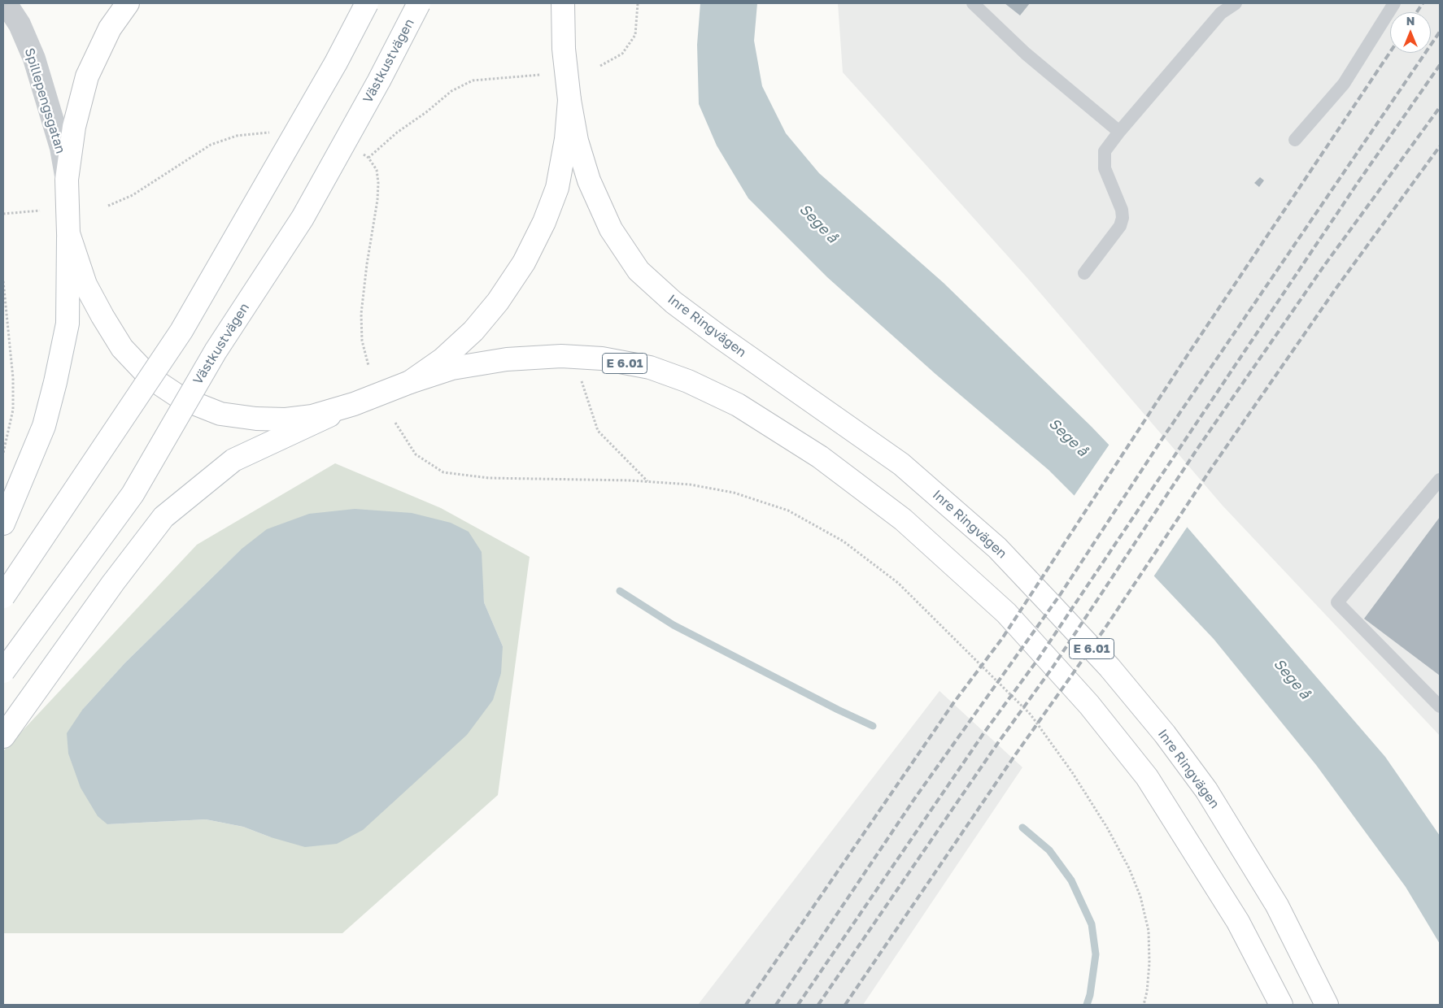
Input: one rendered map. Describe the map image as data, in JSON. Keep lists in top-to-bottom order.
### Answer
{
  "streets": {
    "main road": ["Västkustvägen", "Inre Ringvägen", "E 6.01"],
    "street": ["Spillepengsgatan"]
  },
  "water": ["Sege å"],
  "north": "top"
}
